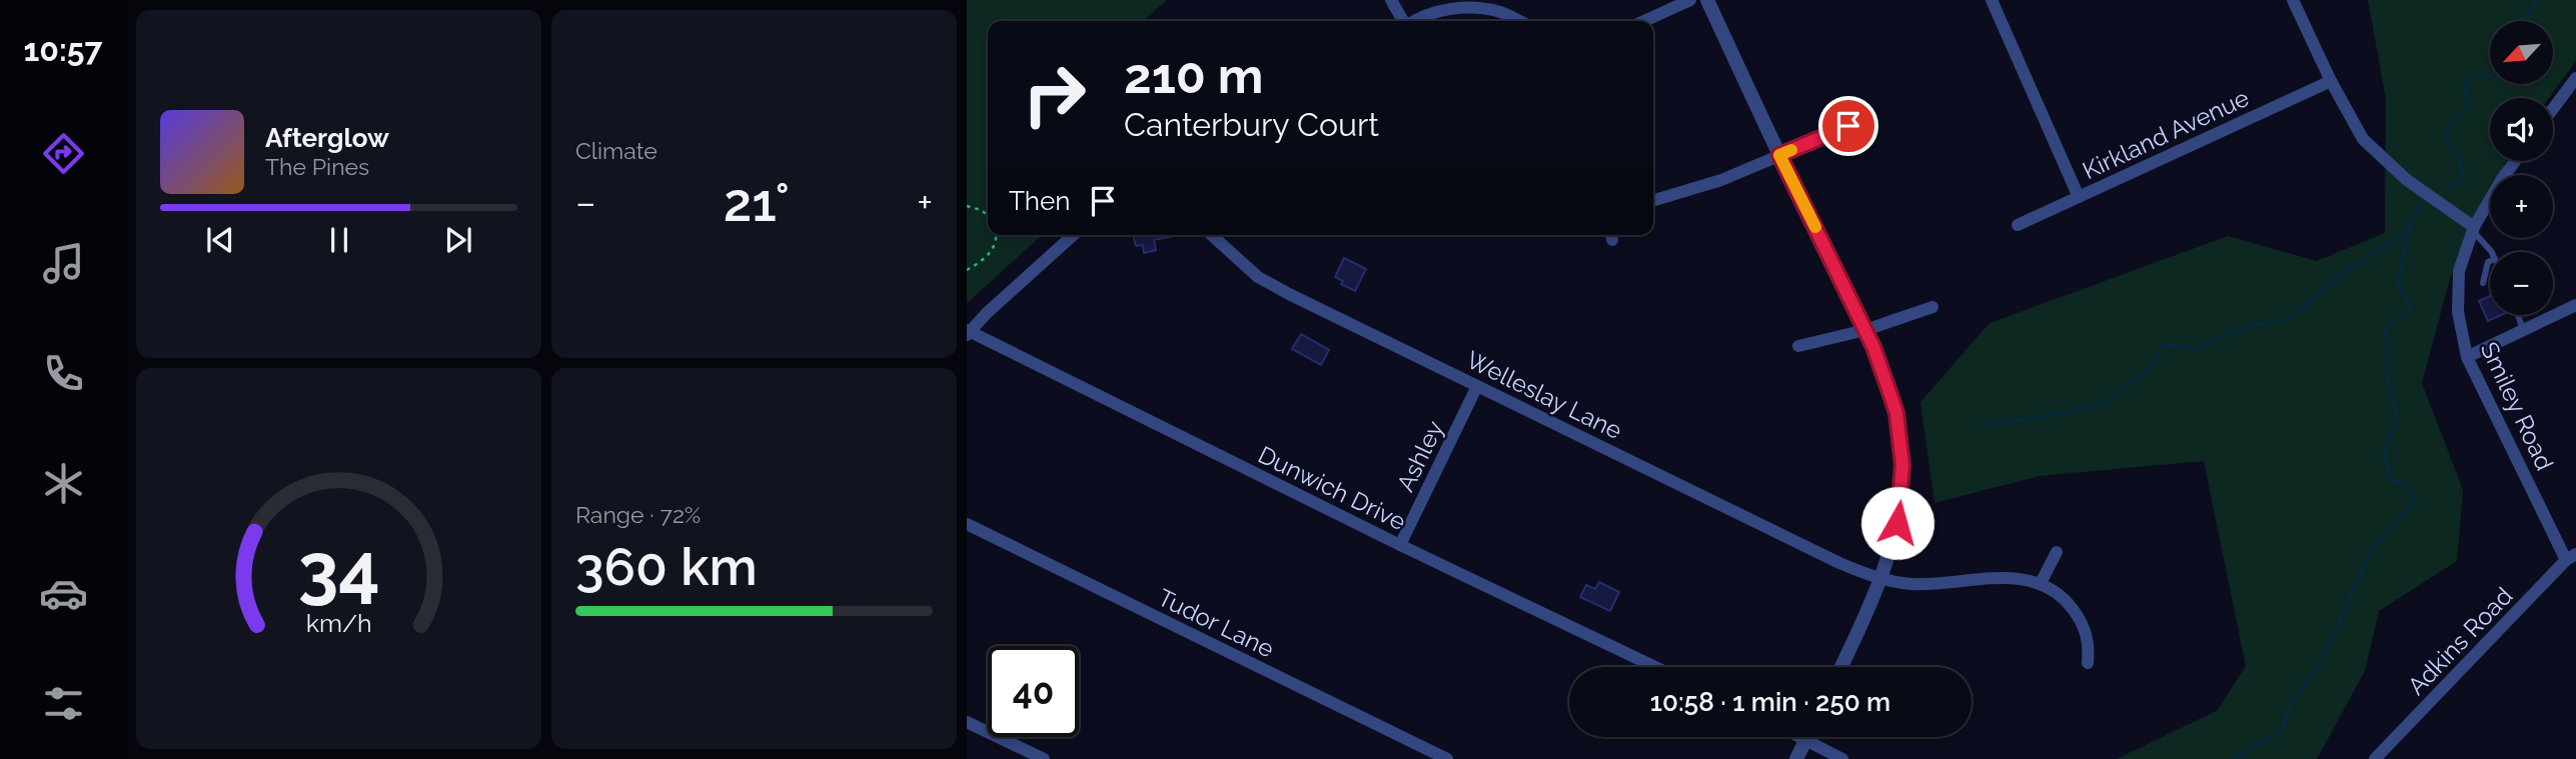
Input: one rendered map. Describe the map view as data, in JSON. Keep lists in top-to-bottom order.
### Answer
{
  "streets": {
    "street": [
      "Kirkland Avenue",
      "Welleslay Lane",
      "Smiley Road",
      "Ashley",
      "Dunwich Drive",
      "Tudor Lane",
      "Adkins Road"
    ]
  },
  "crossings": [
    ["Welleslay Lane", "Ashley"],
    ["Smiley Road", "Adkins Road"],
    ["Ashley", "Dunwich Drive"]
  ],
  "north": "bottom left",
  "page": {
    "tabs": "10:57",
    "tile": [
      "Climate",
      ["Range · 72%", "360 km"]
    ],
    "map_buttons": ["+", "−"],
    "turn": ["210 m", "Canterbury Court"],
    "song": ["Afterglow", "The Pines"],
    "then": "Then",
    "heat": ["−", "21°", "+"],
    "limit": "40",
    "trip": "10:58 · 1 min · 250 m",
    "gauge": ["34", "km/h"]
  }
}
